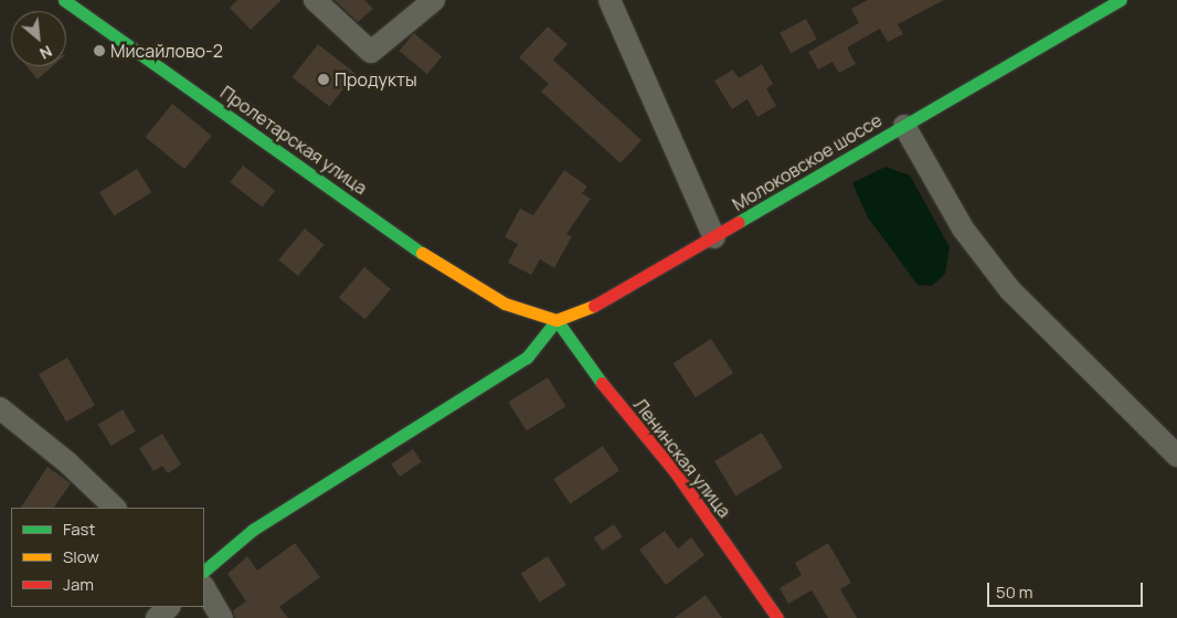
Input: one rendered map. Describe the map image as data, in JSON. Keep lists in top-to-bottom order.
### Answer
{
  "streets": {
    "main road": ["Пролетарская улица", "Молоковское шоссе", "Ленинская улица"]
  },
  "crossings": [
    ["Пролетарская улица", "Молоковское шоссе"],
    ["Пролетарская улица", "Ленинская улица"],
    ["Молоковское шоссе", "Ленинская улица"]
  ],
  "places": ["Мисайлово-2", "Продукты"],
  "legend": ["Fast", "Slow", "Jam"],
  "scale_bar": "50 m",
  "north": "bottom right"
}
